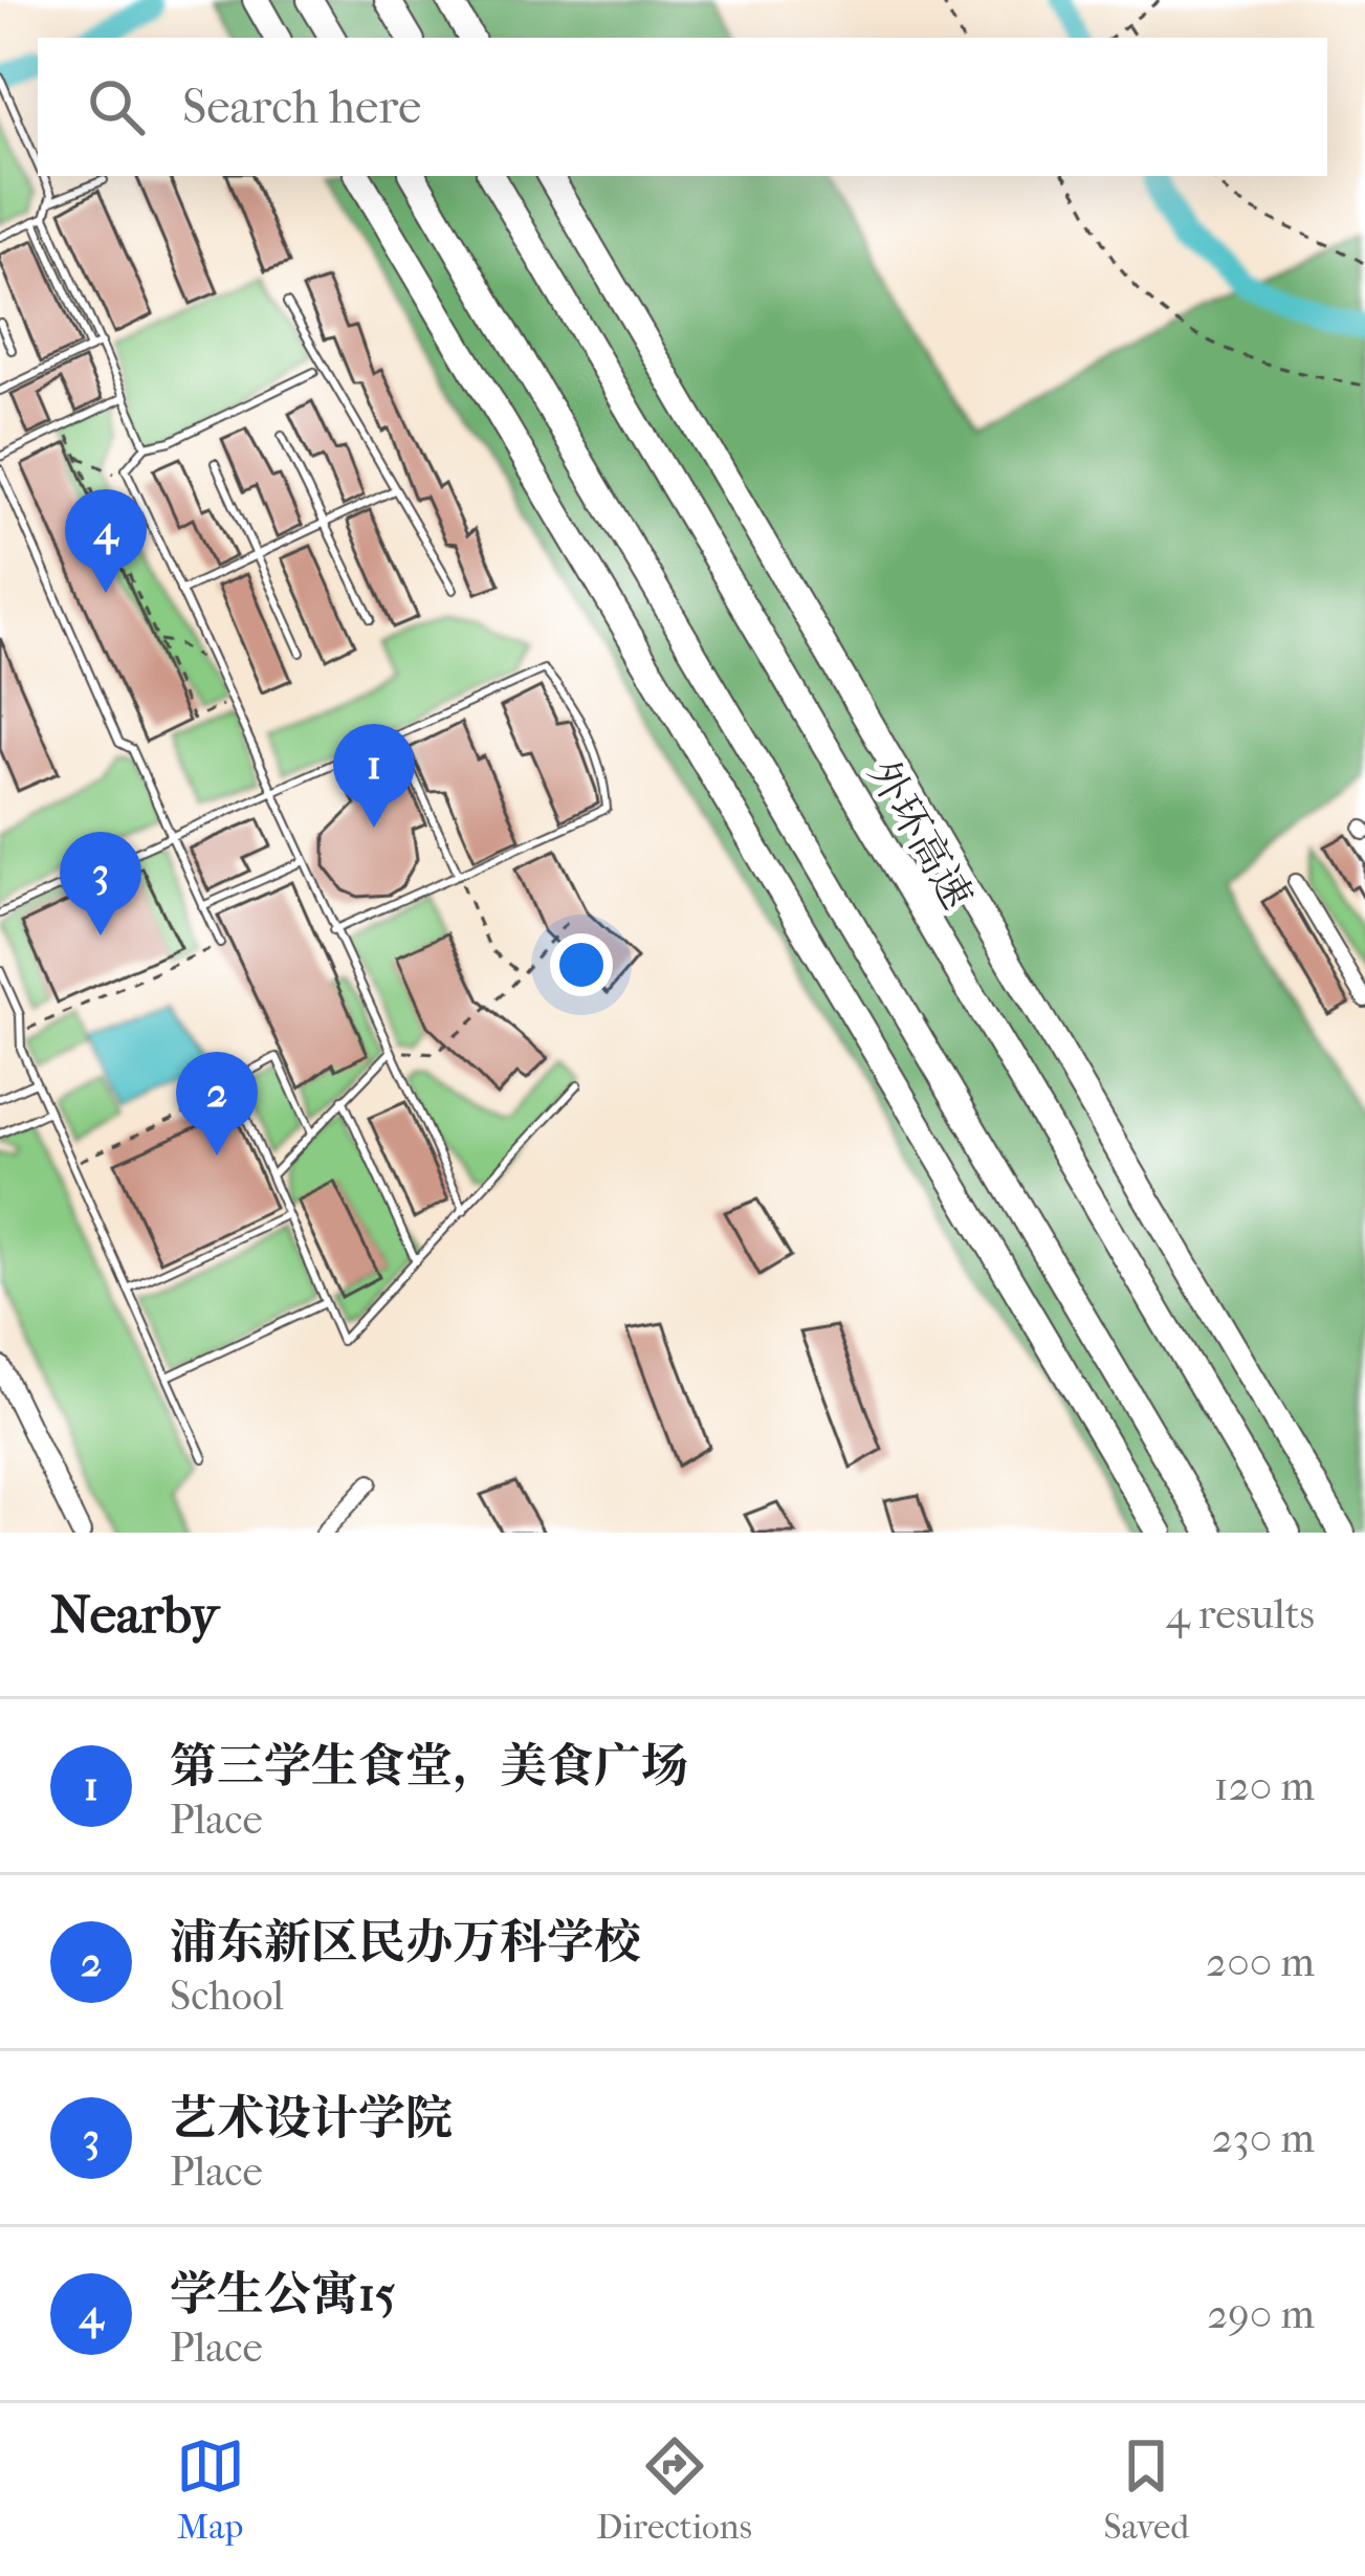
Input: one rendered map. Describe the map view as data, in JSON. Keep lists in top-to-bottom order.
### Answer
{
  "streets": {
    "highway": ["外环高速"]
  },
  "page": {
    "search": "Search here",
    "pins": [
      "4",
      "1",
      "3",
      "2"
    ],
    "heading": ["Nearby", "4 results"],
    "list": [
      {
        "mark": "1",
        "name": "第三学生食堂，美食广场",
        "note": "Place",
        "value": "120 m"
      },
      {
        "mark": "2",
        "name": "浦东新区民办万科学校",
        "note": "School",
        "value": "200 m"
      },
      {
        "mark": "3",
        "name": "艺术设计学院",
        "note": "Place",
        "value": "230 m"
      },
      {
        "mark": "4",
        "name": "学生公寓15",
        "note": "Place",
        "value": "290 m"
      }
    ],
    "nav": ["Map", "Directions", "Saved"]
  }
}
